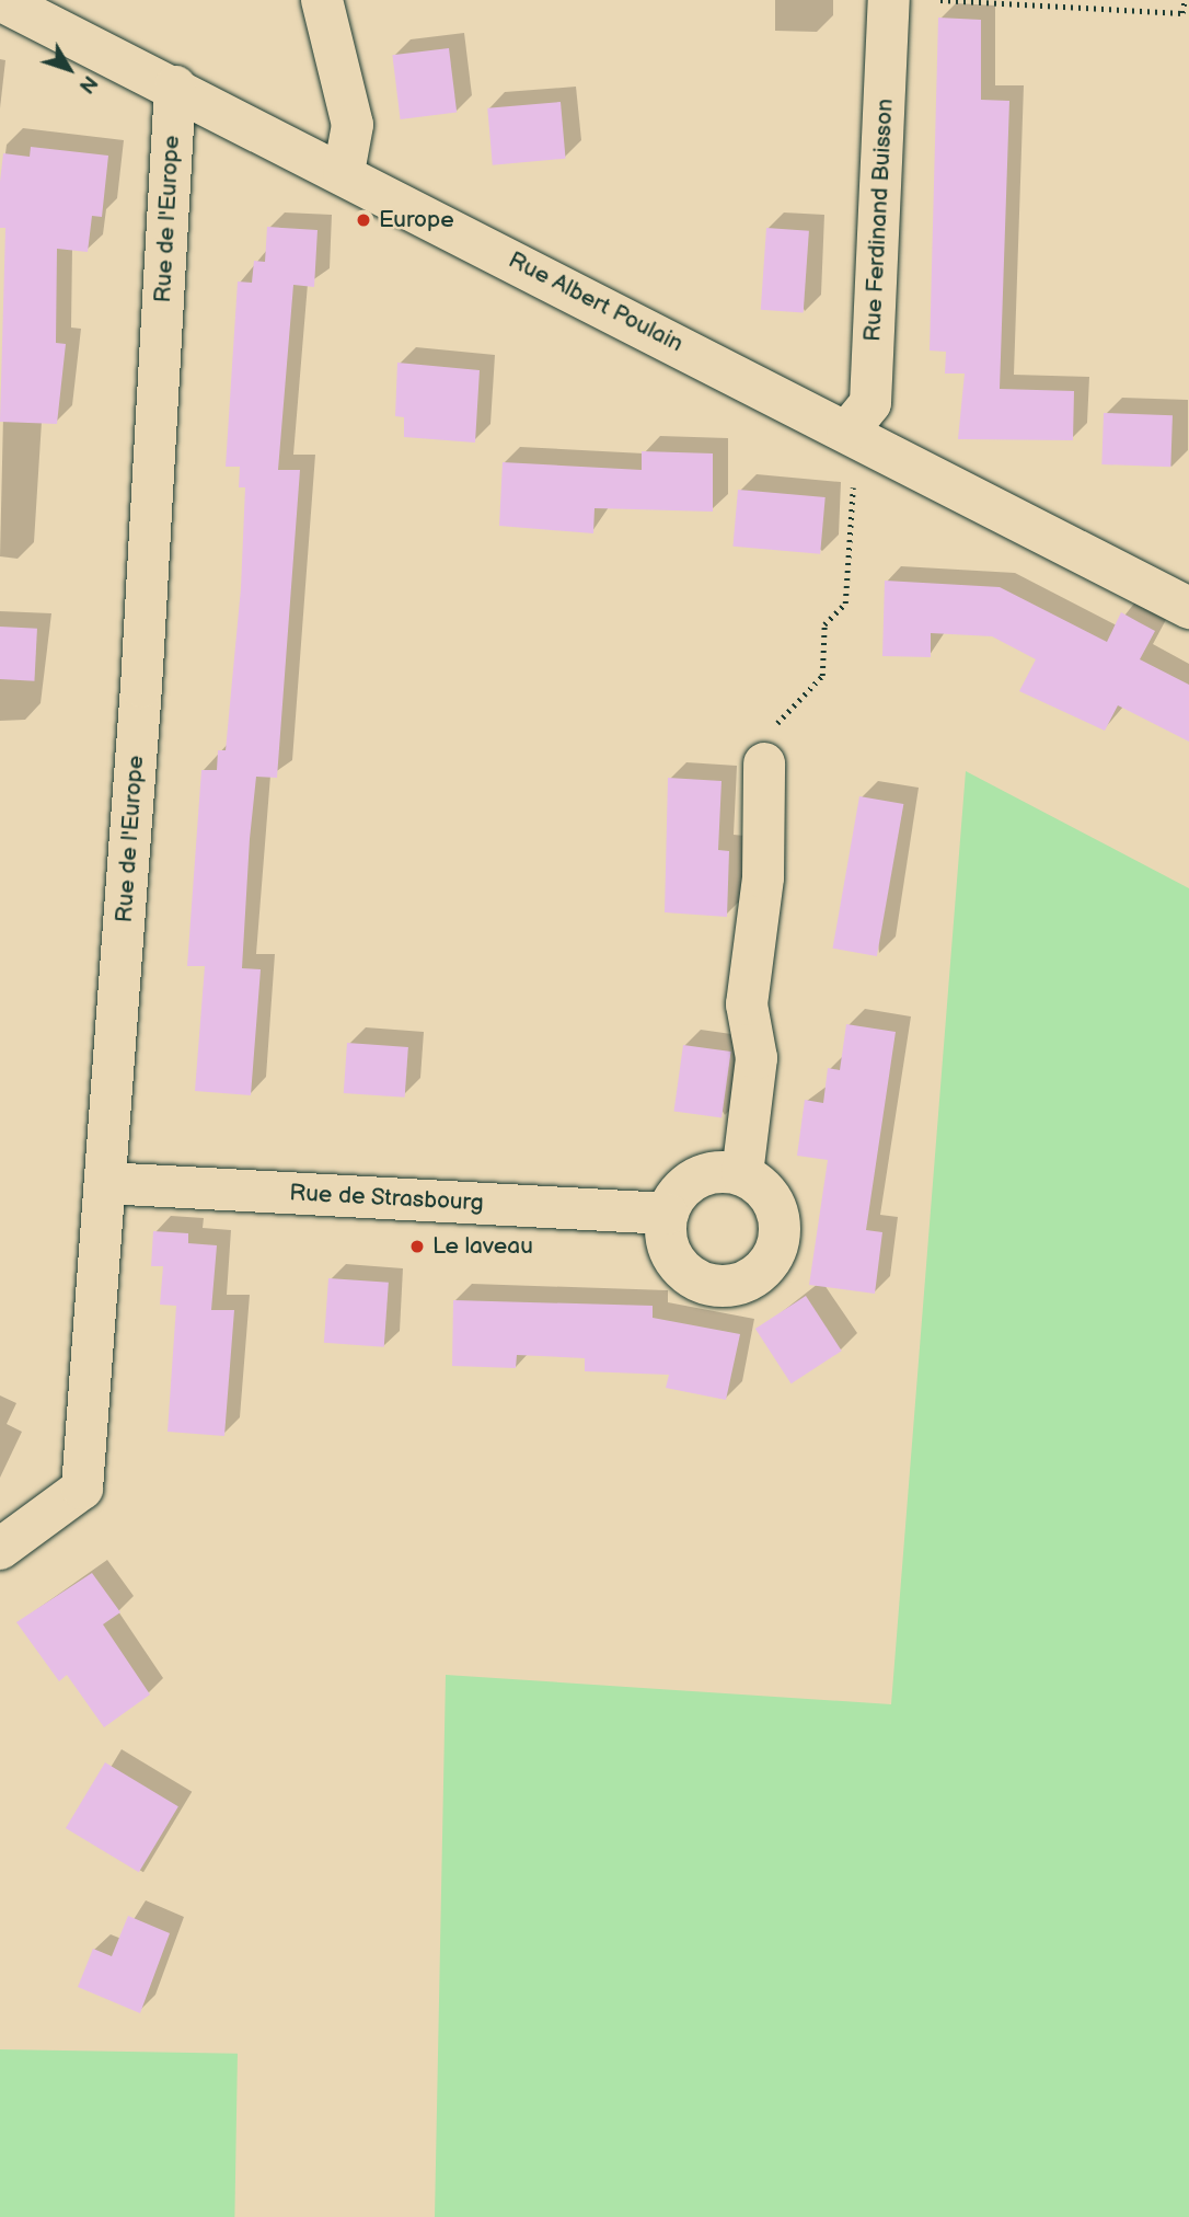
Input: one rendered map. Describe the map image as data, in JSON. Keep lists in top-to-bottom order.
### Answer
{
  "streets": {
    "street": [
      "Rue de l'Europe",
      "Rue Ferdinand Buisson",
      "Rue Albert Poulain",
      "Rue de Strasbourg"
    ]
  },
  "crossings": [
    ["Rue de l'Europe", "Rue Albert Poulain"],
    ["Rue de l'Europe", "Rue de Strasbourg"],
    ["Rue Ferdinand Buisson", "Rue Albert Poulain"]
  ],
  "places": ["Europe", "Le laveau"],
  "north": "bottom right"
}
